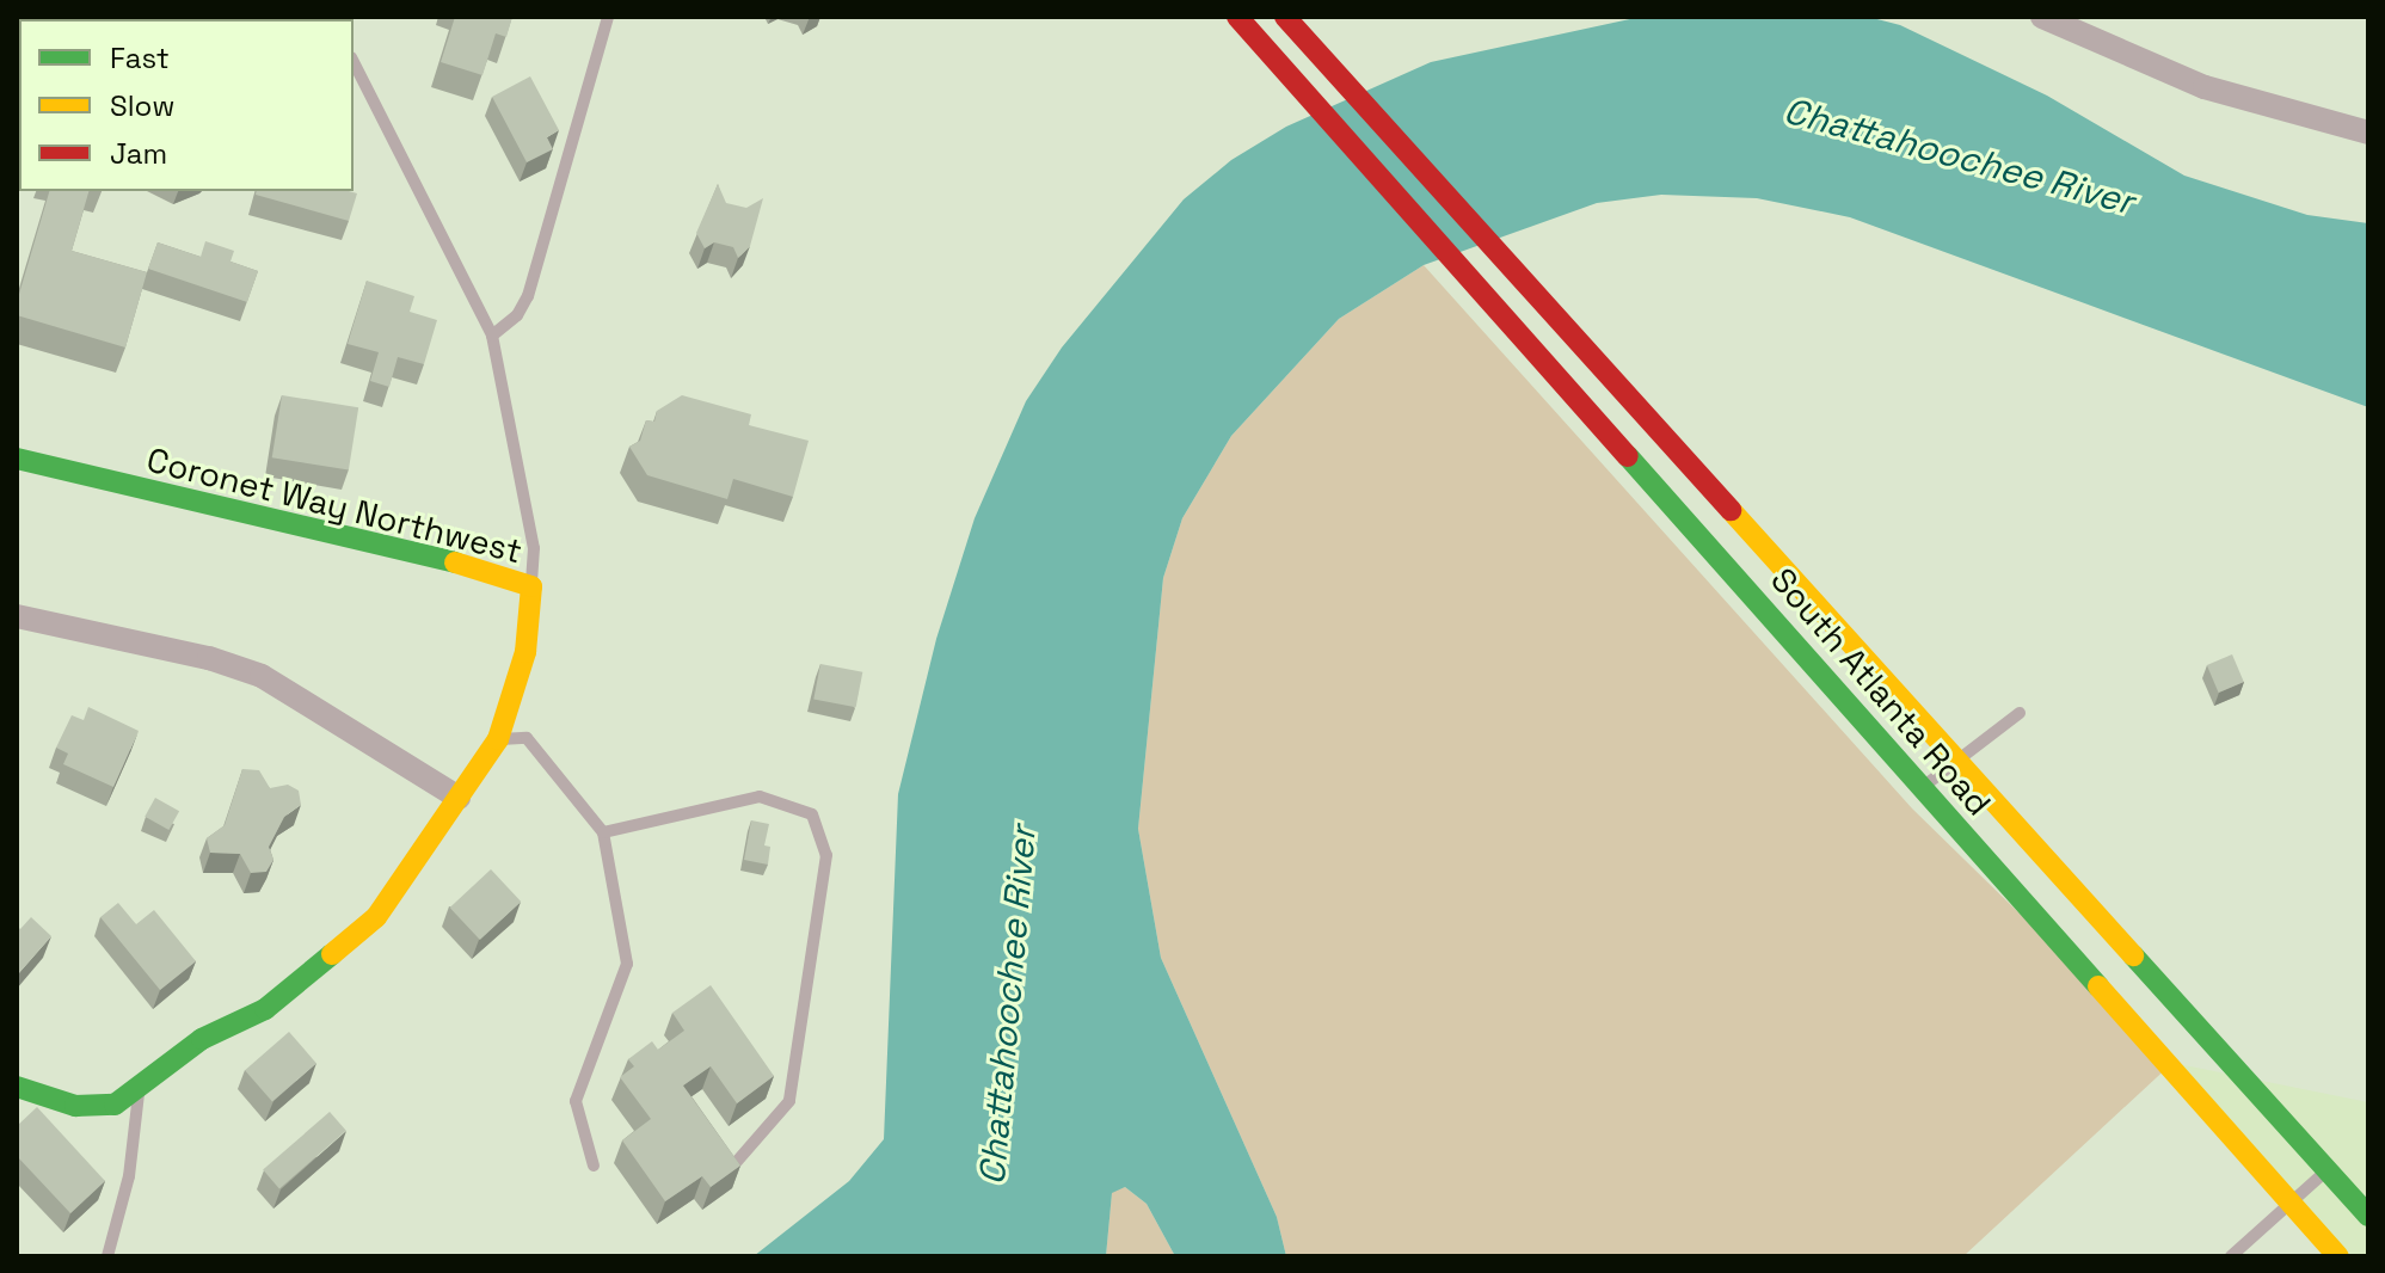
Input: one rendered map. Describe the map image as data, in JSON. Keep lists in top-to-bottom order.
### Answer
{
  "streets": {
    "main road": ["Coronet Way Northwest", "South Atlanta Road"]
  },
  "water": ["Chattahoochee River"],
  "legend": ["Fast", "Slow", "Jam"]
}
